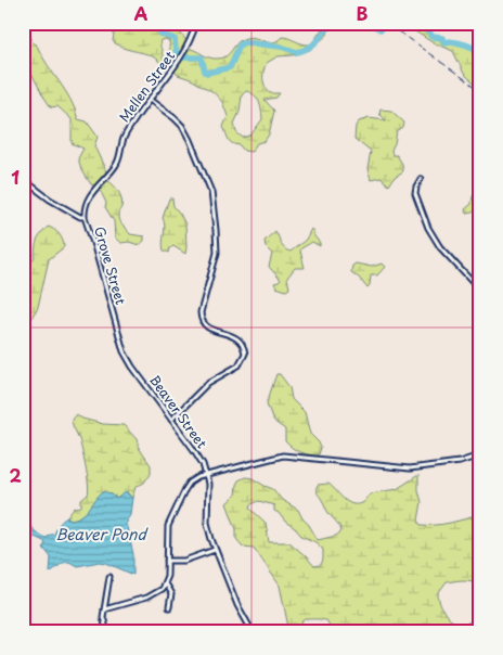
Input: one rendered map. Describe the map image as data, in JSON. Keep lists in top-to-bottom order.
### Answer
{
  "streets": {
    "street": ["Mellen Street", "Grove Street", "Beaver Street"]
  },
  "crossings": [
    ["Mellen Street", "Grove Street"],
    ["Grove Street", "Beaver Street"]
  ],
  "water": ["Beaver Pond"],
  "grid": {
    "columns": ["A", "B"],
    "rows": ["1", "2"]
  }
}
